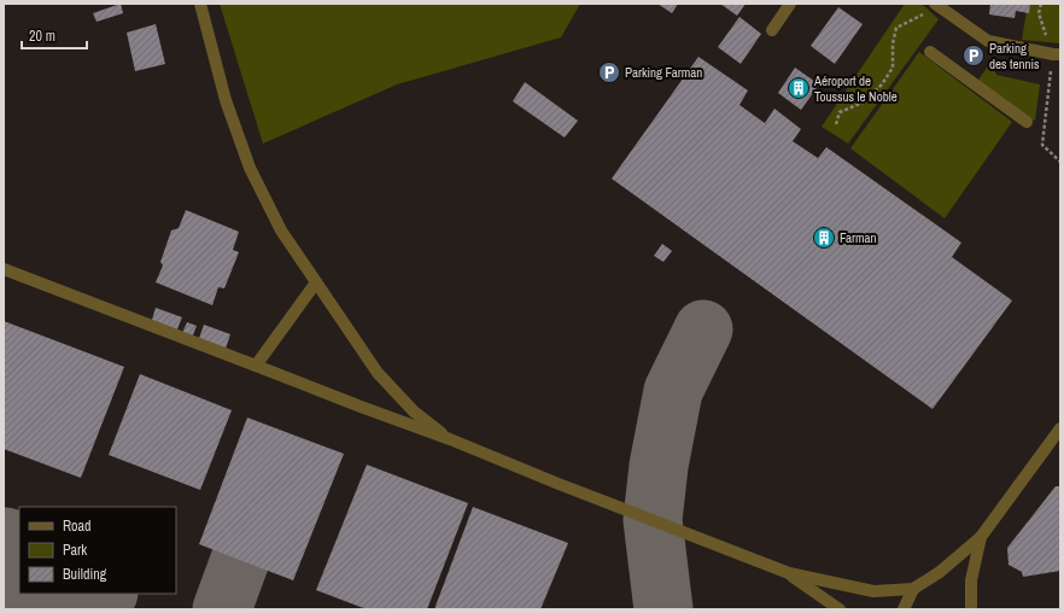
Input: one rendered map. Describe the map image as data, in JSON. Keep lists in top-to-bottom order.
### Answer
{
  "places": {
    "parking": ["Parking des tennis", "Parking Farman"],
    "building": ["Aéroport de Toussus le Noble", "Farman"]
  },
  "legend": ["Road", "Park", "Building"],
  "scale_bar": "20 m"
}
